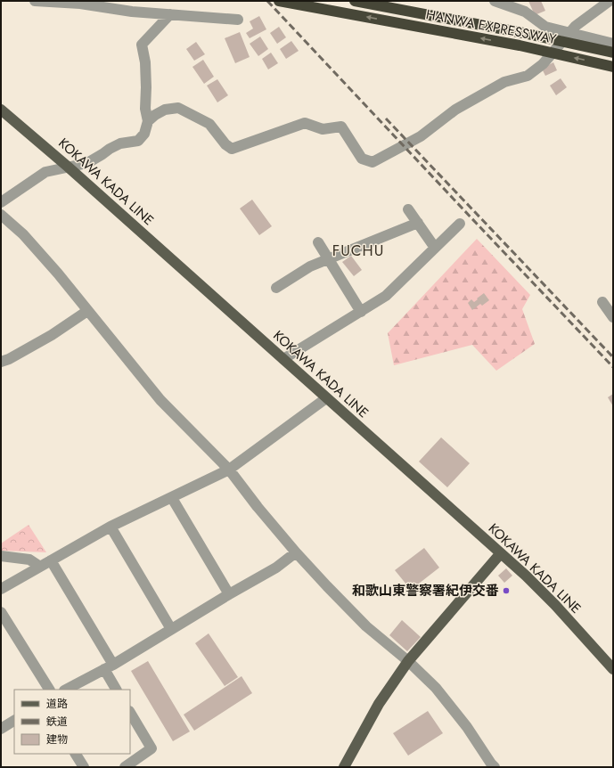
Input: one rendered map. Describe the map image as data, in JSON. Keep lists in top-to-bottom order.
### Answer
{
  "streets": {
    "highway": ["HANWA EXPRESSWAY"],
    "main road": ["KOKAWA KADA LINE"]
  },
  "districts": ["FUCHU"],
  "places": ["和歌山東警察署紀伊交番"],
  "legend": ["道路", "鉄道", "建物"]
}
